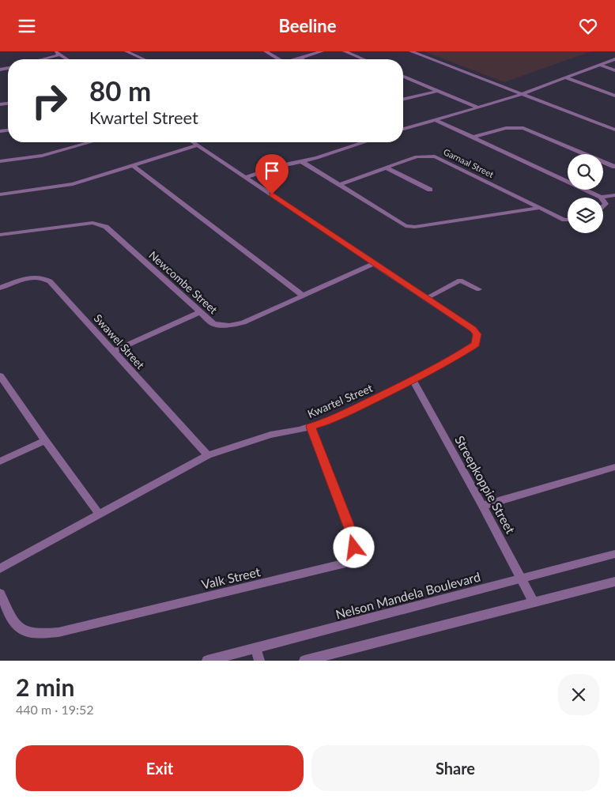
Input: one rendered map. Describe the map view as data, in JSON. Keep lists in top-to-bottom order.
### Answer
{
  "streets": {
    "street": [
      "Garnaal Street",
      "Newcombe Street",
      "Swawel Street",
      "Kwartel Street",
      "Streepkoppie Street",
      "Valk Street",
      "Nelson Mandela Boulevard"
    ]
  },
  "crossings": [
    ["Swawel Street", "Kwartel Street"],
    ["Kwartel Street", "Streepkoppie Street"],
    ["Kwartel Street", "Valk Street"],
    ["Streepkoppie Street", "Nelson Mandela Boulevard"]
  ],
  "page": {
    "header": "Beeline",
    "turn": ["80 m", "Kwartel Street"],
    "heading": ["2 min", "440 m · 19:52"],
    "buttons": ["Exit", "Share"]
  }
}
